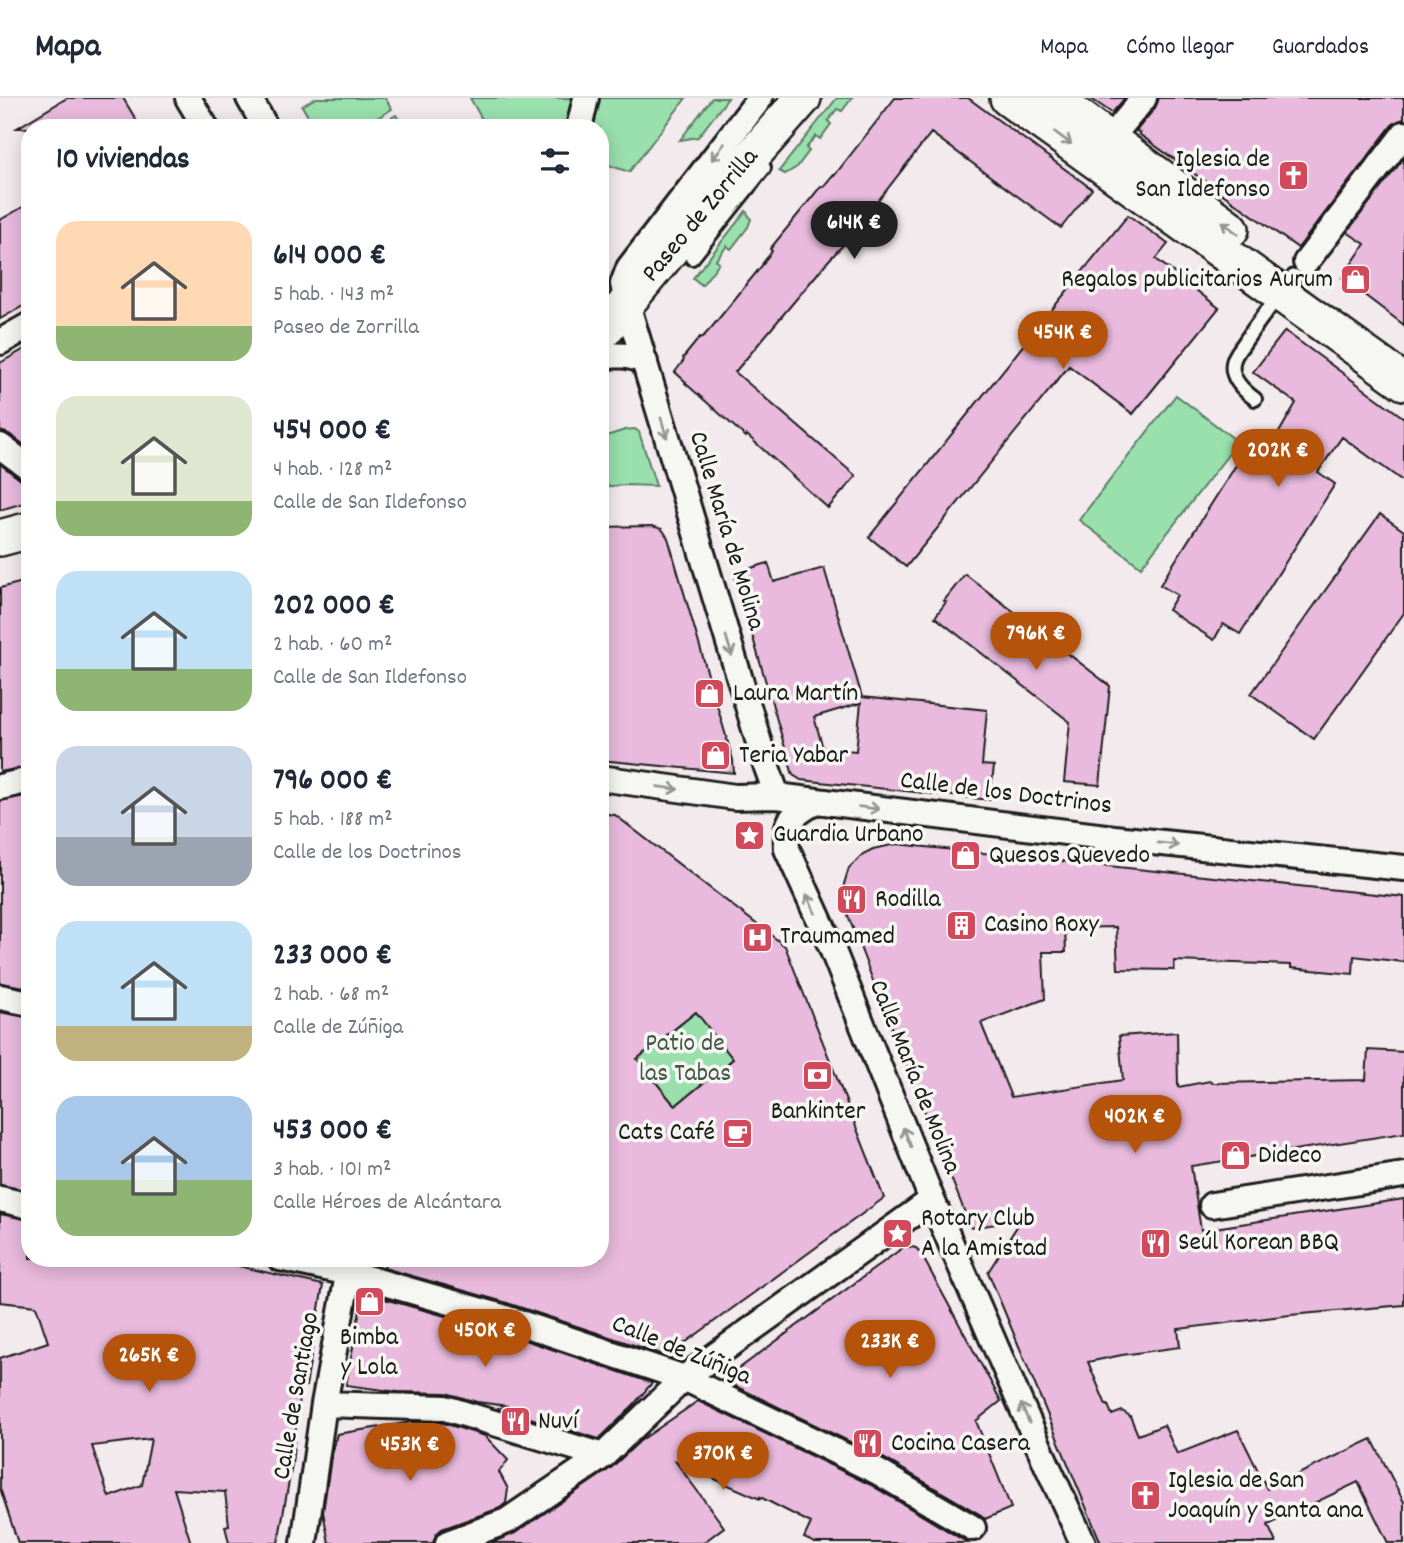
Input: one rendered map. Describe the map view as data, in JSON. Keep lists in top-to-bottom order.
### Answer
{
  "streets": {
    "main road": ["Paseo de Zorrilla"],
    "street": [
      "Calle María de Molina",
      "Calle de los Doctrinos",
      "Calle de Zúñiga",
      "Calle de Santiago"
    ]
  },
  "crossings": [
    ["Paseo de Zorrilla", "Calle María de Molina"],
    ["Calle María de Molina", "Calle de los Doctrinos"]
  ],
  "one_way": ["Paseo de Zorrilla", "Calle de los Doctrinos"],
  "parks": ["Patio de las Tabas"],
  "places": {
    "church": ["Iglesia de San Ildefonso", "Iglesia de San Joaquín y Santa ana"],
    "shop": [
      "Regalos publicitarios Aurum",
      "Laura Martín",
      "Teria Yabar",
      "Quesos Quevedo",
      "Dideco",
      "Bimba y Lola"
    ],
    "place": ["Guardia Urbano", "Rotary Club A la Amistad"],
    "restaurant": [
      "Rodilla",
      "Seúl Korean BBQ",
      "Nuví",
      "Cocina Casera"
    ],
    "building": ["Casino Roxy"],
    "hospital": ["Traumamed"],
    "bank": ["Bankinter"],
    "cafe": ["Cats Café"]
  },
  "page": {
    "header": "Mapa",
    "nav": ["Mapa", "Cómo llegar", "Guardados"],
    "heading": "10 viviendas",
    "price": [
      "614K €",
      "454K €",
      "202K €",
      "796K €",
      "402K €",
      "450K €",
      "233K €",
      "265K €",
      "453K €",
      "370K €"
    ],
    "list": [
      {
        "name": "614 000 €",
        "note": "5 hab. · 143 m² · Paseo de Zorrilla"
      },
      {
        "name": "454 000 €",
        "note": "4 hab. · 128 m² · Calle de San Ildefonso"
      },
      {
        "name": "202 000 €",
        "note": "2 hab. · 60 m² · Calle de San Ildefonso"
      },
      {
        "name": "796 000 €",
        "note": "5 hab. · 188 m² · Calle de los Doctrinos"
      },
      {
        "name": "233 000 €",
        "note": "2 hab. · 68 m² · Calle de Zúñiga"
      },
      {
        "name": "453 000 €",
        "note": "3 hab. · 101 m² · Calle Héroes de Alcántara"
      }
    ]
  }
}
